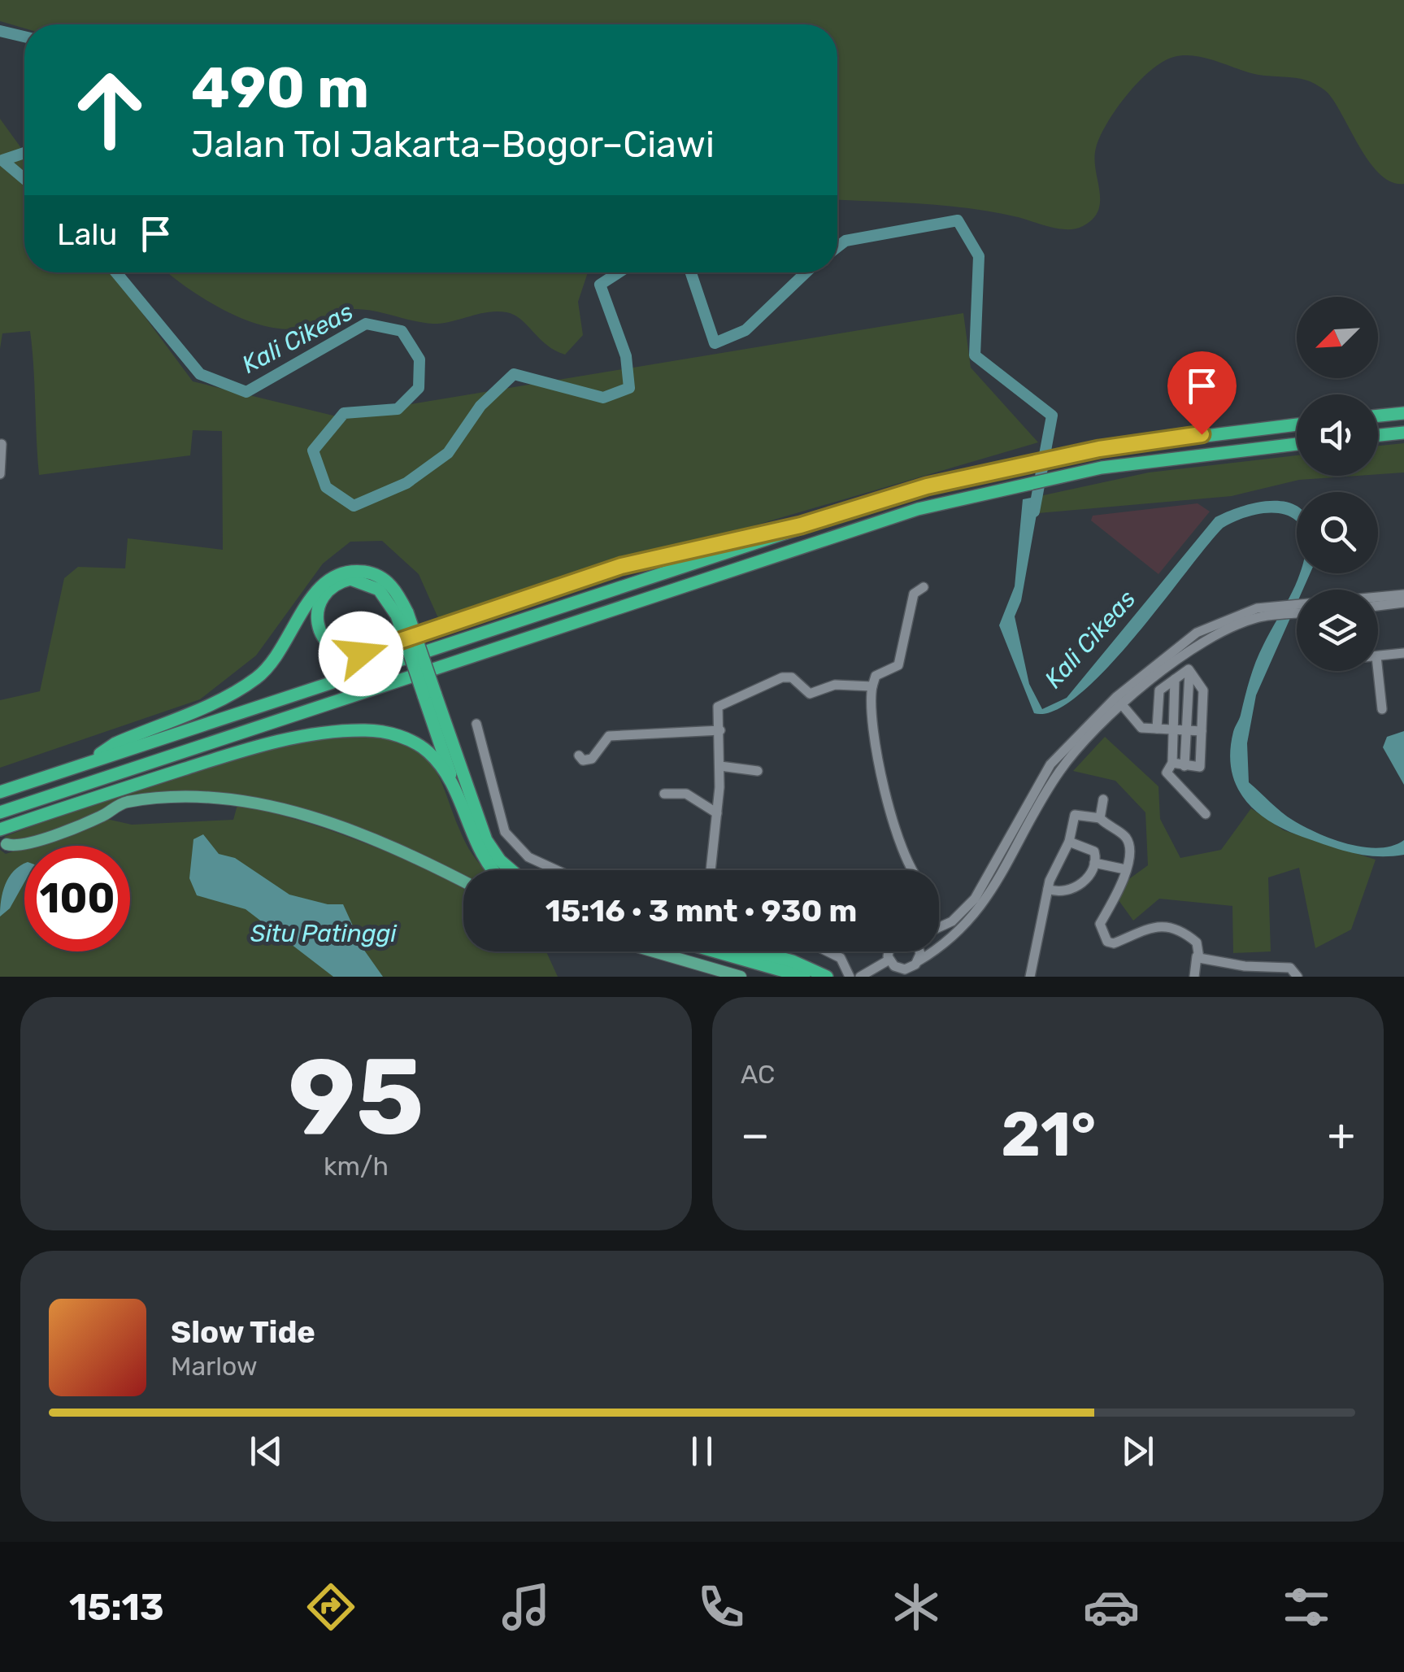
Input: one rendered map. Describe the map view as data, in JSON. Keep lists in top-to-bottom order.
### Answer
{
  "water": ["Kali Cikeas", "Situ Patinggi"],
  "north": "bottom left",
  "page": {
    "turn": ["490 m", "Jalan Tol Jakarta–Bogor–Ciawi"],
    "then": "Lalu",
    "limit": "100",
    "trip": "15:16 · 3 mnt · 930 m",
    "tile": [
      ["95", "km/h"],
      "AC"
    ],
    "heat": ["−", "21°", "+"],
    "song": ["Slow Tide", "Marlow"],
    "tabs": "15:13"
  }
}
